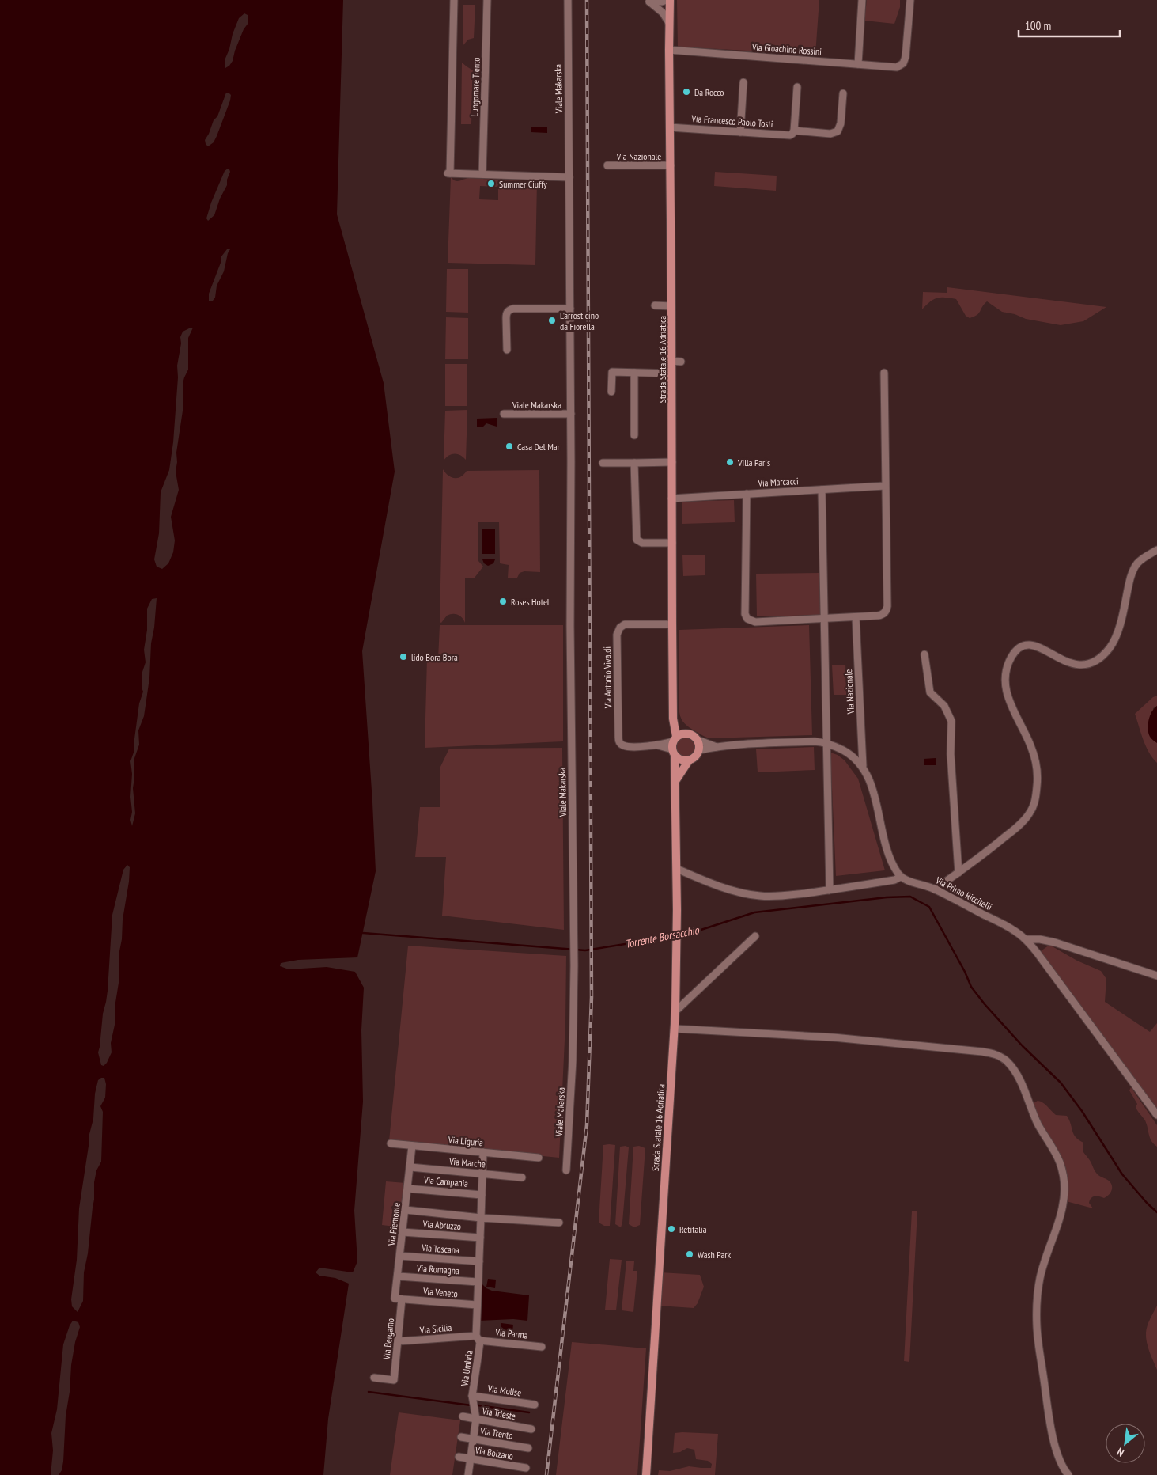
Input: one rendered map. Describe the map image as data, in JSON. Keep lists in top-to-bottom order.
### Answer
{
  "streets": {
    "main road": ["Strada Statale 16 Adriatica"],
    "street": [
      "Via Gioachino Rossini",
      "Lungomare Trento",
      "Viale Makarska",
      "Via Francesco Paolo Tosti",
      "Via Nazionale",
      "Via Marcacci",
      "Via Antonio Vivaldi",
      "Via Primo Riccitelli",
      "Via Liguria",
      "Via Marche",
      "Via Campania",
      "Via Piemonte",
      "Via Abruzzo",
      "Via Toscana",
      "Via Romagna",
      "Via Veneto",
      "Via Sicilia",
      "Via Parma",
      "Via Bergamo",
      "Via Umbria",
      "Via Molise",
      "Via Trieste",
      "Via Trento",
      "Via Bolzano"
    ]
  },
  "crossings": [
    ["Via Gioachino Rossini", "Strada Statale 16 Adriatica"],
    ["Via Francesco Paolo Tosti", "Strada Statale 16 Adriatica"],
    ["Via Nazionale", "Strada Statale 16 Adriatica"],
    ["Via Nazionale", "Via Antonio Vivaldi"],
    ["Via Nazionale", "Via Primo Riccitelli"],
    ["Strada Statale 16 Adriatica", "Via Marcacci"],
    ["Strada Statale 16 Adriatica", "Via Antonio Vivaldi"],
    ["Via Liguria", "Via Piemonte"],
    ["Via Liguria", "Via Umbria"],
    ["Via Marche", "Via Piemonte"],
    ["Via Marche", "Via Umbria"],
    ["Via Campania", "Via Piemonte"],
    ["Via Campania", "Via Umbria"],
    ["Via Piemonte", "Via Abruzzo"],
    ["Via Piemonte", "Via Toscana"],
    ["Via Piemonte", "Via Romagna"],
    ["Via Piemonte", "Via Veneto"],
    ["Via Piemonte", "Via Bergamo"],
    ["Via Abruzzo", "Via Umbria"],
    ["Via Toscana", "Via Umbria"],
    ["Via Romagna", "Via Umbria"],
    ["Via Veneto", "Via Bergamo"],
    ["Via Veneto", "Via Umbria"],
    ["Via Sicilia", "Via Parma"],
    ["Via Sicilia", "Via Bergamo"],
    ["Via Sicilia", "Via Umbria"],
    ["Via Parma", "Via Umbria"],
    ["Via Umbria", "Via Molise"],
    ["Via Umbria", "Via Trieste"],
    ["Via Umbria", "Via Trento"],
    ["Via Umbria", "Via Bolzano"]
  ],
  "water": ["Torrente Borsacchio"],
  "places": [
    "Da Rocco",
    "Summer Ciuffy",
    "L'arrosticino da Fiorella",
    "Casa Del Mar",
    "Villa Paris",
    "Roses Hotel",
    "lido Bora Bora",
    "Retitalia",
    "Wash Park"
  ],
  "scale_bar": "100 m",
  "north": "bottom left"
}
